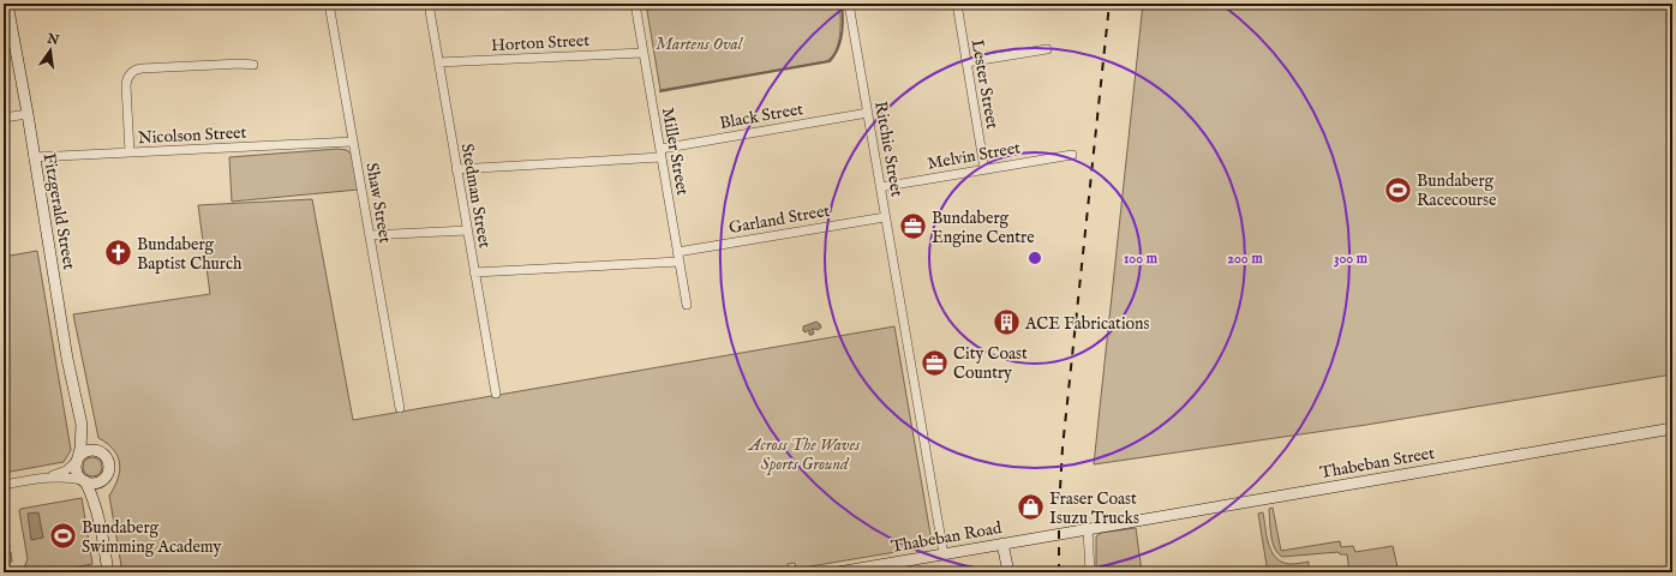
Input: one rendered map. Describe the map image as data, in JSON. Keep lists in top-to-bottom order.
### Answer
{
  "streets": {
    "street": [
      "Horton Street",
      "Lester Street",
      "Black Street",
      "Nicolson Street",
      "Ritchie Street",
      "Miller Street",
      "Melvin Street",
      "Stedman Street",
      "Shaw Street",
      "Fitzgerald Street",
      "Garland Street",
      "Thabeban Street",
      "Thabeban Road"
    ]
  },
  "crossings": [
    ["Horton Street", "Miller Street"],
    ["Horton Street", "Stedman Street"],
    ["Lester Street", "Melvin Street"],
    ["Black Street", "Ritchie Street"],
    ["Black Street", "Miller Street"],
    ["Black Street", "Stedman Street"],
    ["Nicolson Street", "Shaw Street"],
    ["Nicolson Street", "Fitzgerald Street"],
    ["Ritchie Street", "Melvin Street"],
    ["Ritchie Street", "Garland Street"],
    ["Ritchie Street", "Thabeban Road"],
    ["Miller Street", "Garland Street"],
    ["Thabeban Street", "Thabeban Road"]
  ],
  "parks": ["Martens Oval", "Across The Waves Sports Ground"],
  "places": {
    "sports": ["Bundaberg Racecourse", "Bundaberg Swimming Academy"],
    "office": ["Bundaberg Engine Centre", "City Coast Country"],
    "church": ["Bundaberg Baptist Church"],
    "building": ["ACE Fabrications"],
    "shop": ["Fraser Coast Isuzu Trucks"]
  },
  "north": "top",
  "rings": ["100 m", "200 m", "300 m"]
}
